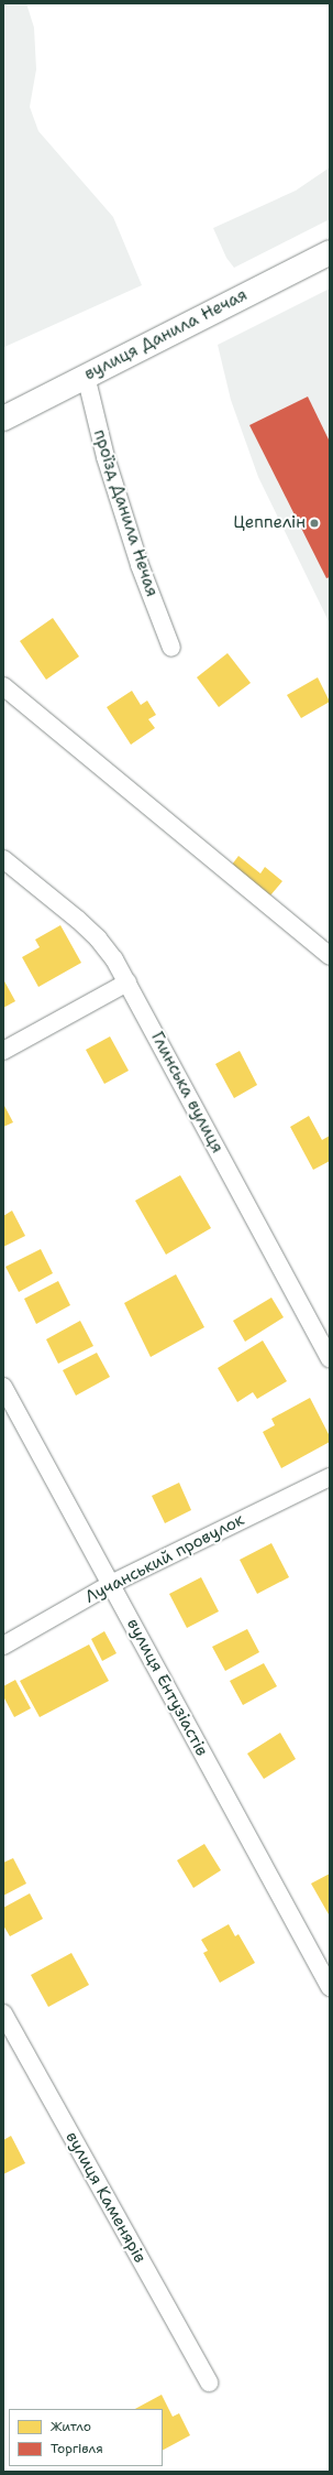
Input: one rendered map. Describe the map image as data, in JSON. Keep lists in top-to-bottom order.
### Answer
{
  "streets": {
    "main road": ["вулиця Данила Нечая"],
    "street": [
      "проїзд Данила Нечая",
      "Глинська вулиця",
      "Лучанський провулок",
      "вулиця Ентузіастів",
      "вулиця Каменярів"
    ]
  },
  "crossings": [
    ["вулиця Данила Нечая", "проїзд Данила Нечая"],
    ["Лучанський провулок", "вулиця Ентузіастів"]
  ],
  "places": ["Цеппелін"],
  "legend": ["Житло", "Торгівля"]
}
